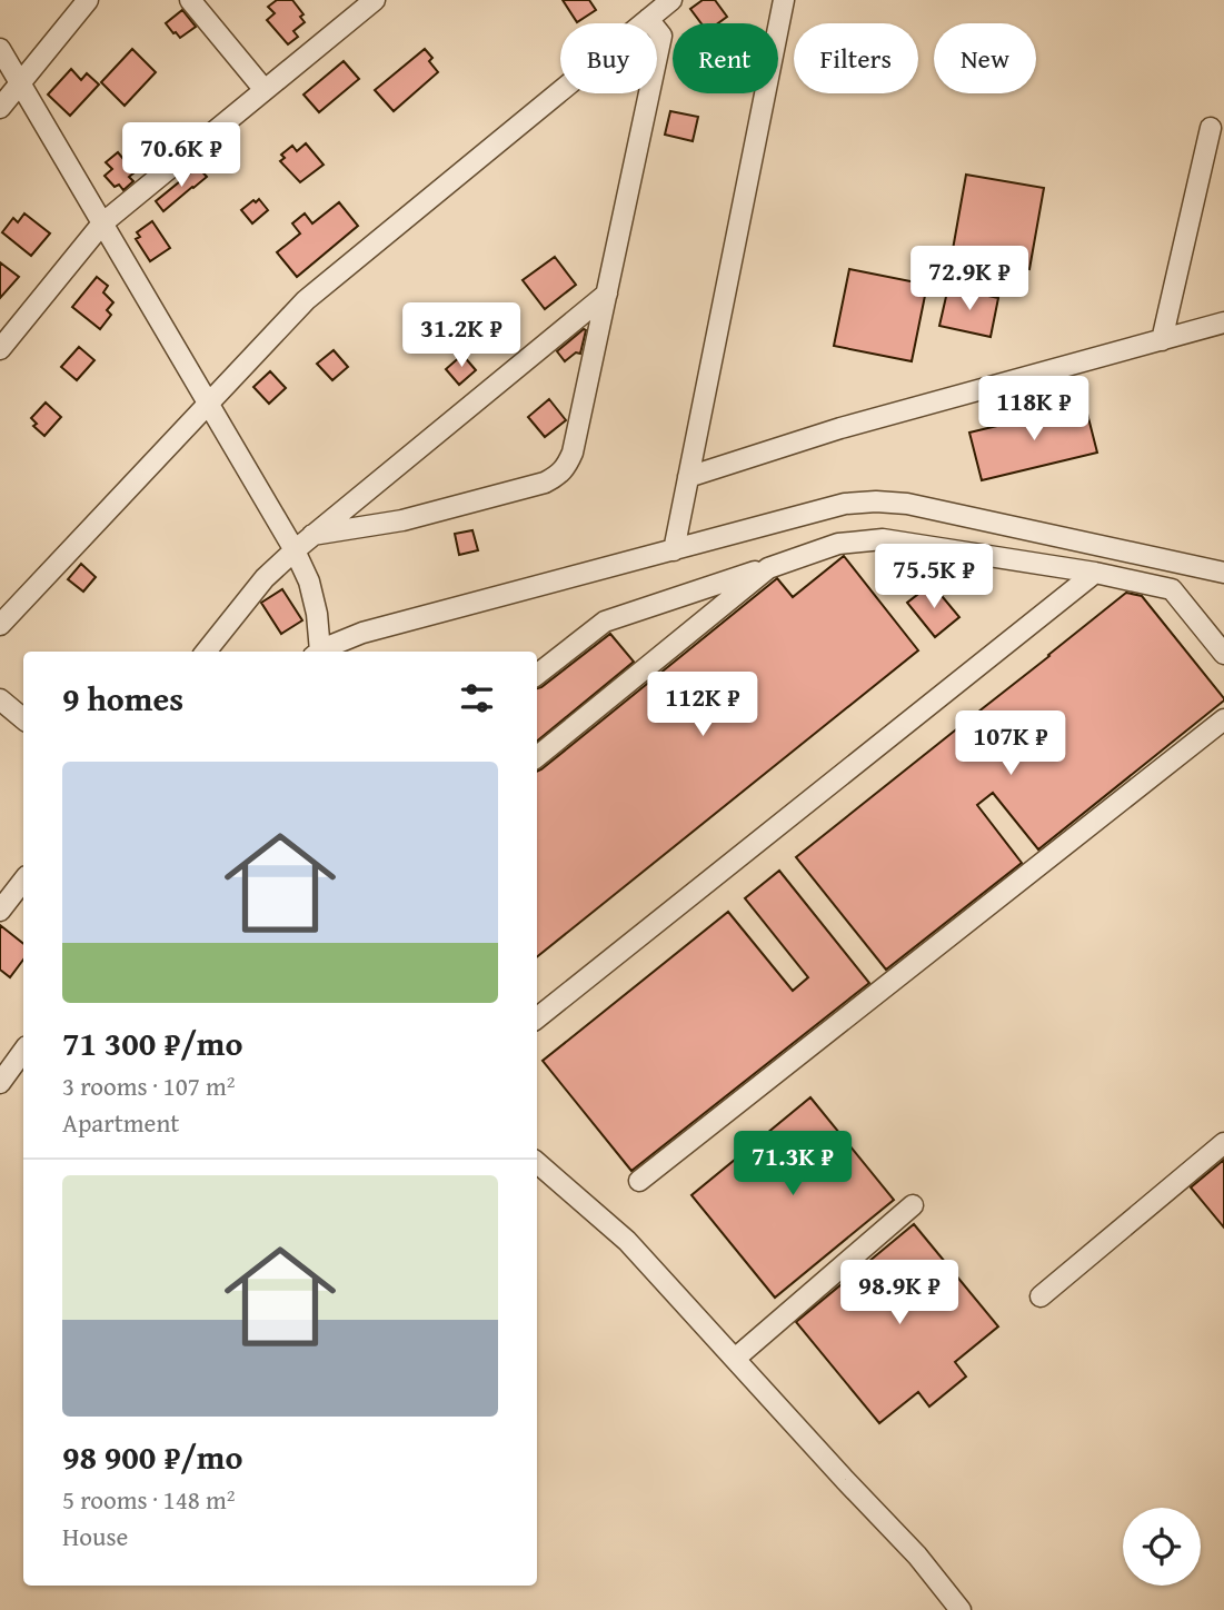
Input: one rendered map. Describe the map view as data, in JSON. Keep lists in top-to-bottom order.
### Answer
{
  "page": {
    "chip": [
      "Buy",
      "Rent",
      "Filters",
      "New"
    ],
    "price": [
      "70.6K ₽",
      "72.9K ₽",
      "31.2K ₽",
      "118K ₽",
      "75.5K ₽",
      "112K ₽",
      "107K ₽",
      "71.3K ₽",
      "98.9K ₽"
    ],
    "heading": "9 homes",
    "list": [
      {
        "name": "71 300 ₽/mo",
        "note": "3 rooms · 107 m² · Apartment"
      },
      {
        "name": "98 900 ₽/mo",
        "note": "5 rooms · 148 m² · House"
      }
    ]
  }
}
